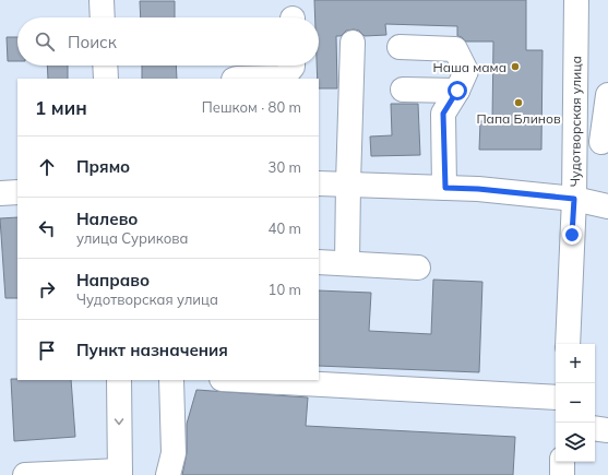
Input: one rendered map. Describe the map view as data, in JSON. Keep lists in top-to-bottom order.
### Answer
{
  "streets": {
    "street": ["Чудотворская улица"]
  },
  "places": ["Наша мама", "Папа Блинов"],
  "page": {
    "search": "Поиск",
    "heading": ["1 мин", "Пешком · 80 m"],
    "list": [
      ["Прямо", "30 m"],
      ["Налево", "улица Сурикова", "40 m"],
      ["Направо", "Чудотворская улица", "10 m"],
      "Пункт назначения"
    ],
    "map_buttons": ["+", "−"]
  }
}
